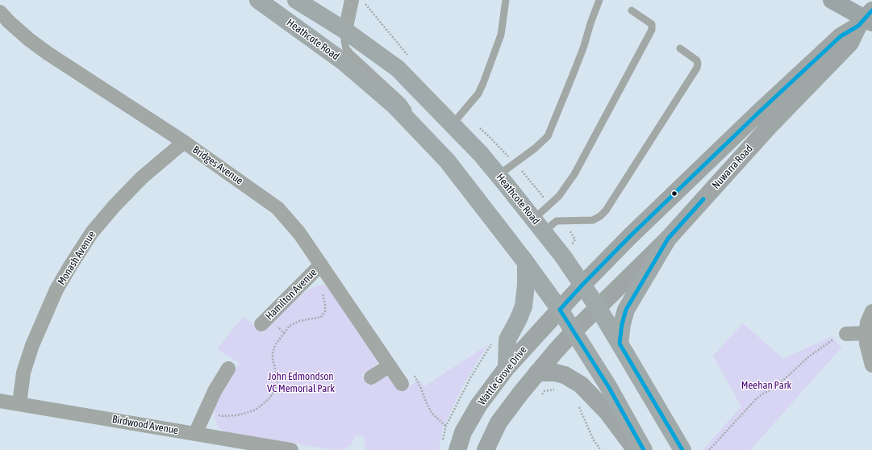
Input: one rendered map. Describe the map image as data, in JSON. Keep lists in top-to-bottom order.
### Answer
{
  "streets": {
    "main road": ["Heathcote Road", "Nuwarra Road", "Wattle Grove Drive"],
    "street": [
      "Bridges Avenue",
      "Monash Avenue",
      "Hamilton Avenue",
      "Birdwood Avenue"
    ]
  },
  "crossings": [
    ["Heathcote Road", "Nuwarra Road"],
    ["Heathcote Road", "Wattle Grove Drive"],
    ["Bridges Avenue", "Monash Avenue"],
    ["Bridges Avenue", "Hamilton Avenue"],
    ["Nuwarra Road", "Wattle Grove Drive"],
    ["Monash Avenue", "Birdwood Avenue"]
  ],
  "parks": ["John Edmondson VC Memorial Park", "Meehan Park"]
}
